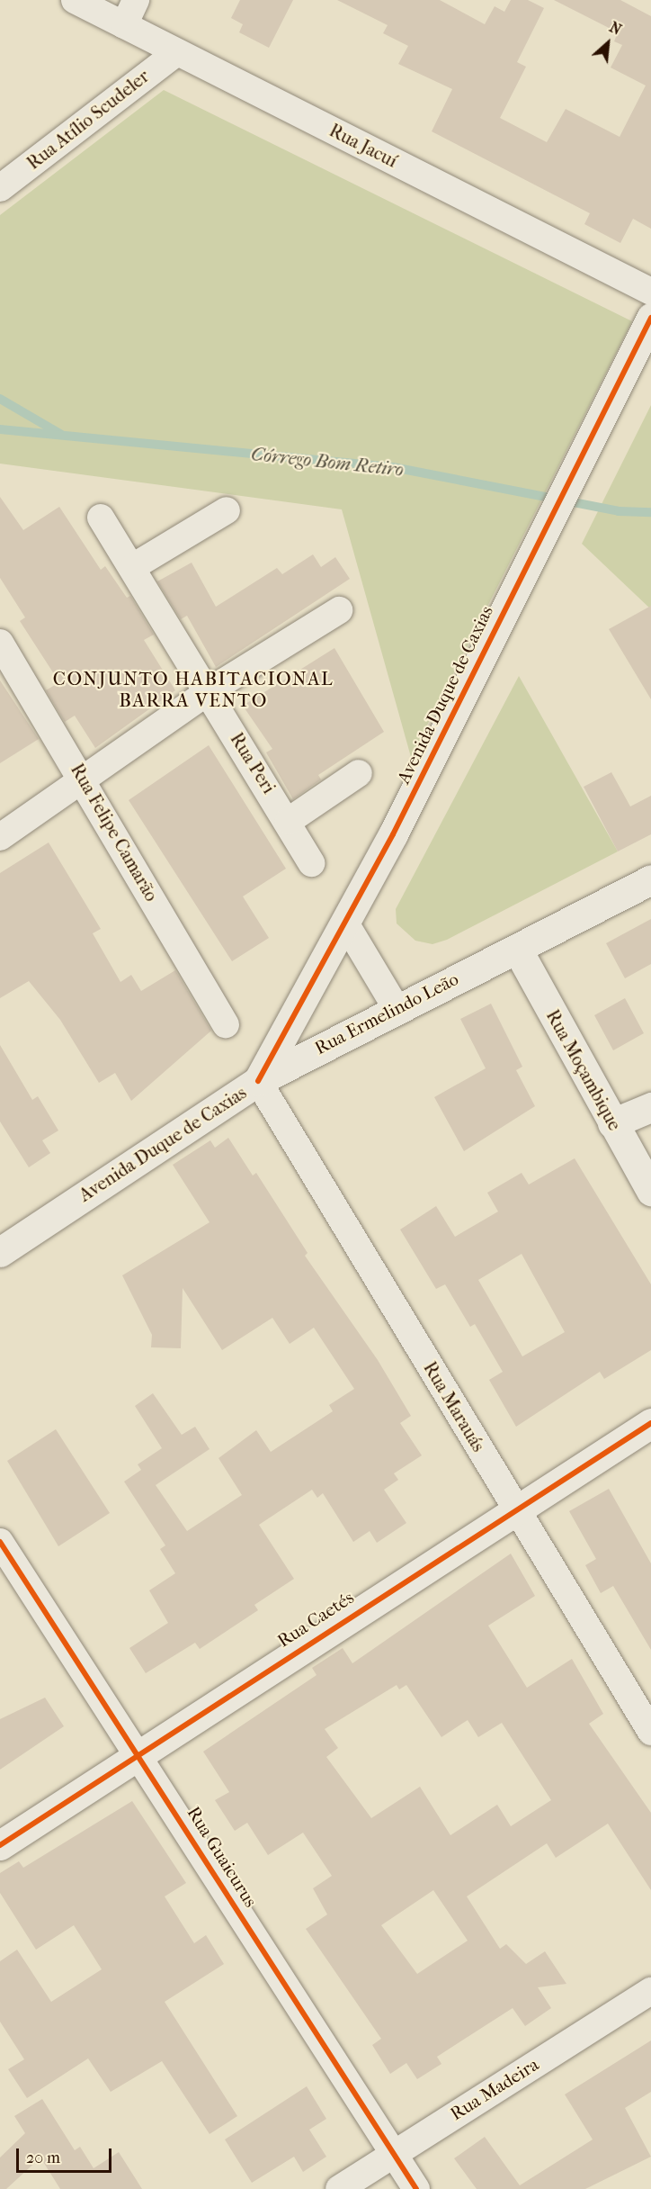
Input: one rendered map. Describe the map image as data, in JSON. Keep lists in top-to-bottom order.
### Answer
{
  "streets": {
    "street": [
      "Rua Atílio Scudeler",
      "Rua Jacuí",
      "Avenida Duque de Caxias",
      "Rua Peri",
      "Rua Felipe Camarão",
      "Rua Ermelindo Leão",
      "Rua Moçambique",
      "Rua Marauás",
      "Rua Caetés",
      "Rua Guaicurus",
      "Rua Madeira"
    ]
  },
  "crossings": [
    ["Rua Atílio Scudeler", "Rua Jacuí"],
    ["Avenida Duque de Caxias", "Rua Ermelindo Leão"],
    ["Avenida Duque de Caxias", "Rua Marauás"],
    ["Rua Ermelindo Leão", "Rua Moçambique"],
    ["Rua Ermelindo Leão", "Rua Marauás"],
    ["Rua Marauás", "Rua Caetés"],
    ["Rua Caetés", "Rua Guaicurus"],
    ["Rua Guaicurus", "Rua Madeira"]
  ],
  "districts": ["CONJUNTO HABITACIONAL BARRA VENTO"],
  "water": ["Córrego Bom Retiro"],
  "scale_bar": "20 m",
  "north": "top right"
}
